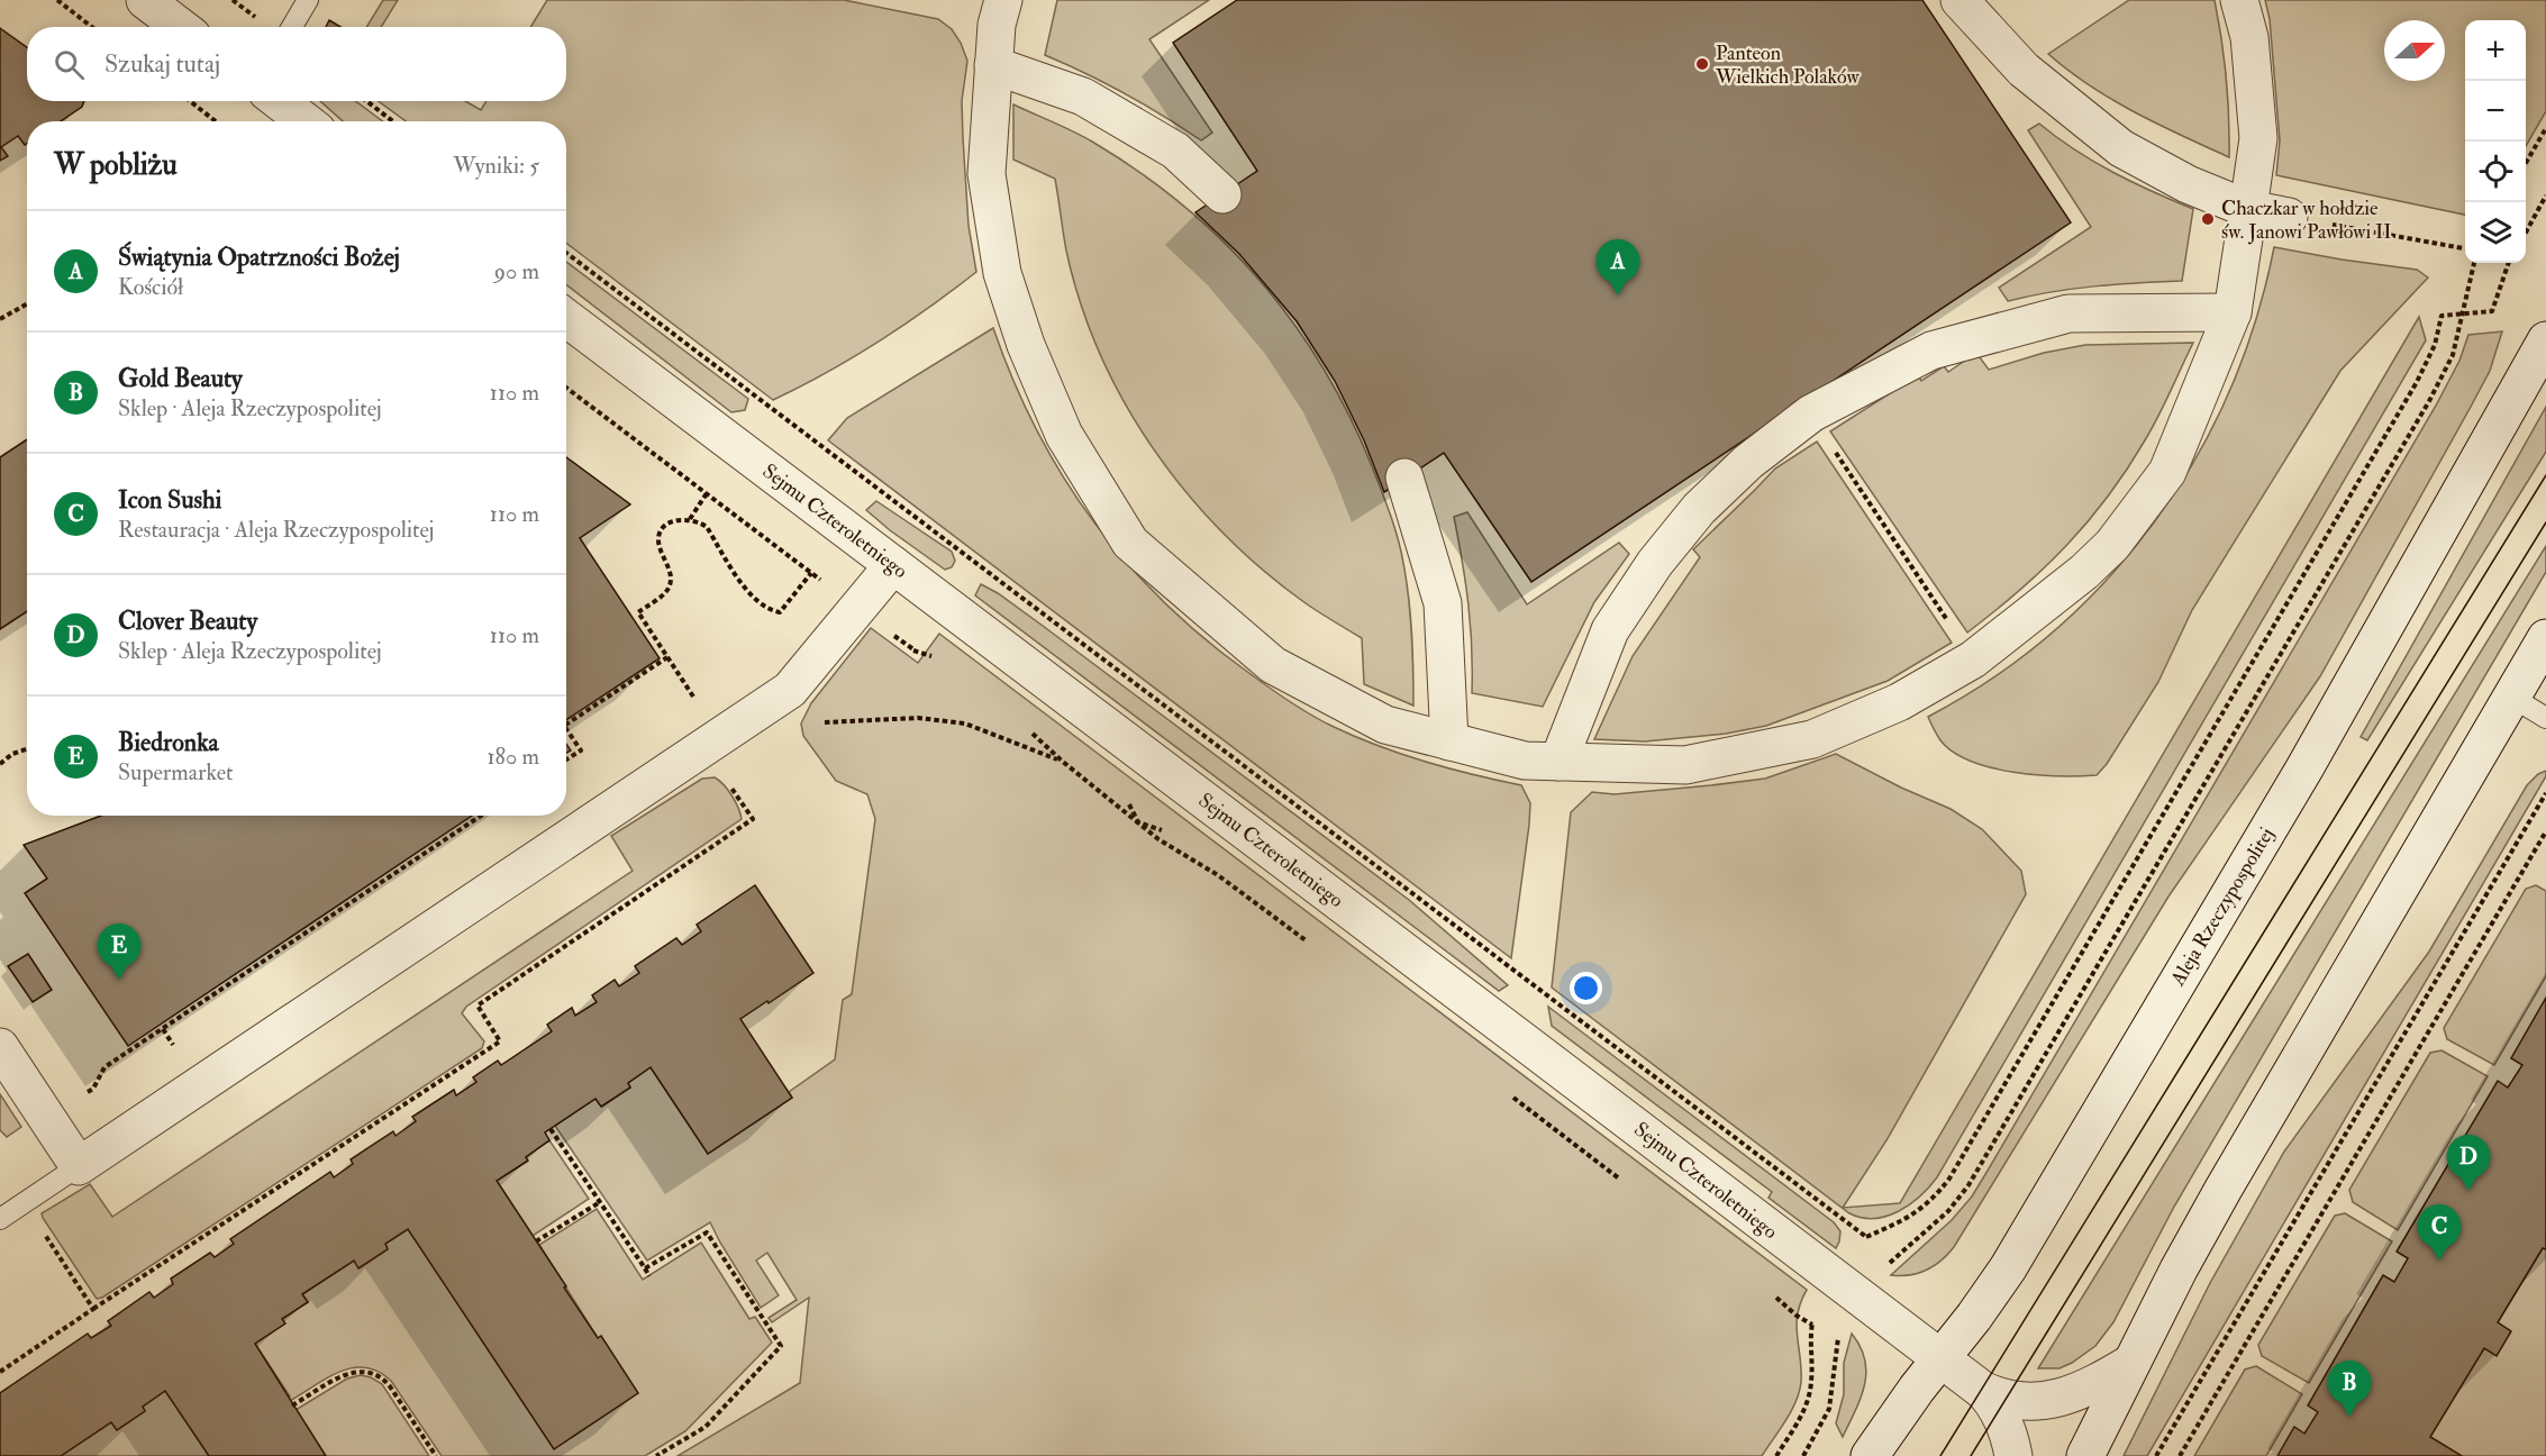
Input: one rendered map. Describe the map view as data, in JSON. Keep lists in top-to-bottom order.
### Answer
{
  "streets": {
    "street": ["Sejmu Czteroletniego", "Aleja Rzeczypospolitej"]
  },
  "crossings": [
    ["Sejmu Czteroletniego", "Aleja Rzeczypospolitej"]
  ],
  "places": ["Panteon Wielkich Polaków", "Chaczkar w hołdzie św. Janowi Pawłowi II"],
  "north": "right",
  "page": {
    "map_buttons": ["+", "−"],
    "search": "Szukaj tutaj",
    "heading": ["W pobliżu", "Wyniki: 5"],
    "list": [
      {
        "mark": "A",
        "name": "Świątynia Opatrzności Bożej",
        "note": "Kościół",
        "value": "90 m"
      },
      {
        "mark": "B",
        "name": "Gold Beauty",
        "note": "Sklep · Aleja Rzeczypospolitej",
        "value": "110 m"
      },
      {
        "mark": "C",
        "name": "Icon Sushi",
        "note": "Restauracja · Aleja Rzeczypospolitej",
        "value": "110 m"
      },
      {
        "mark": "D",
        "name": "Clover Beauty",
        "note": "Sklep · Aleja Rzeczypospolitej",
        "value": "110 m"
      },
      {
        "mark": "E",
        "name": "Biedronka",
        "note": "Supermarket",
        "value": "180 m"
      }
    ],
    "pins": [
      "A",
      "E",
      "D",
      "C",
      "B"
    ]
  }
}
